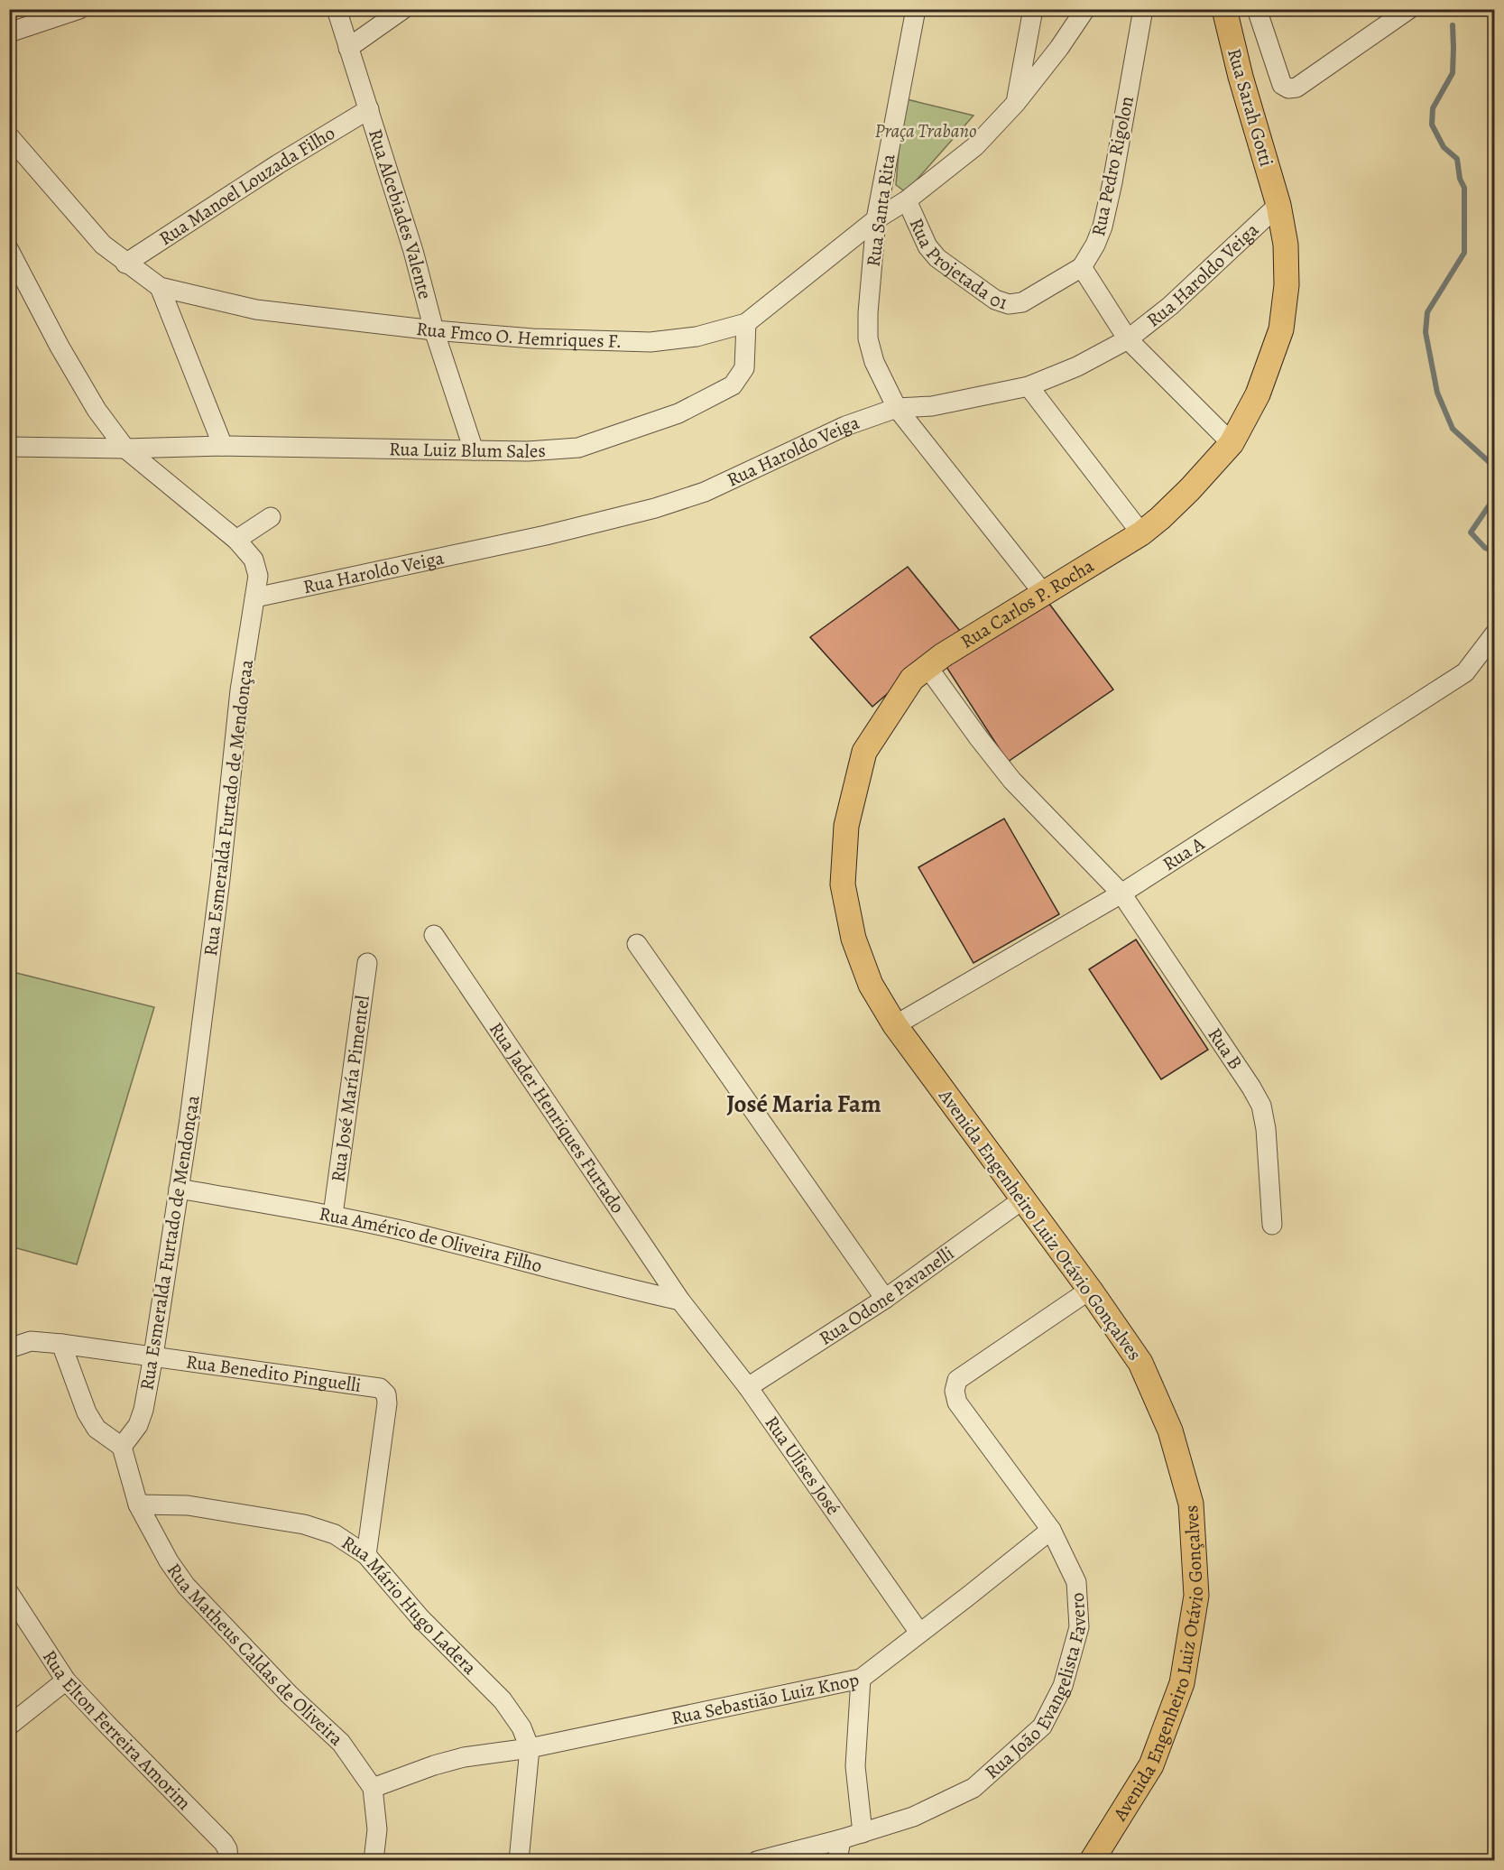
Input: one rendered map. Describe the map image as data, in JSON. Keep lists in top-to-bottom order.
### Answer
{
  "streets": {
    "main road": ["Rua Sarah Gotti", "Rua Carlos P. Rocha", "Avenida Engenheiro Luiz Otávio Gonçalves"],
    "street": [
      "Rua Pedro Rigolon",
      "Rua Manoel Louzada Filho",
      "Rua Santa Rita",
      "Rua Alcebiades Valente",
      "Rua Projetada 01",
      "Rua Haroldo Veiga",
      "Rua Fmco O. Hemriques F.",
      "Rua Luiz Blum Sales",
      "Rua Esmeralda Furtado de Mendonçaa",
      "Rua A",
      "Rua B",
      "Rua José María Pimentel",
      "Rua Jader Henriques Furtado",
      "Rua Américo de Oliveira Filho",
      "Rua Odone Pavanelli",
      "Rua Benedito Pinguelli",
      "Rua Ulises José",
      "Rua Mário Hugo Ladera",
      "Rua Matheus Caldas de Oliveira",
      "Rua João Evangelista Favero",
      "Rua Sebastião Luiz Knop",
      "Rua Elton Ferreira Amorim"
    ]
  },
  "crossings": [
    ["Rua Sarah Gotti", "Rua Haroldo Veiga"],
    ["Rua Sarah Gotti", "Rua Carlos P. Rocha"],
    ["Rua Pedro Rigolon", "Rua Projetada 01"],
    ["Rua Manoel Louzada Filho", "Rua Alcebiades Valente"],
    ["Rua Manoel Louzada Filho", "Rua Fmco O. Hemriques F."],
    ["Rua Santa Rita", "Rua Haroldo Veiga"],
    ["Rua Santa Rita", "Rua Fmco O. Hemriques F."],
    ["Rua Santa Rita", "Rua Carlos P. Rocha"],
    ["Rua Alcebiades Valente", "Rua Fmco O. Hemriques F."],
    ["Rua Alcebiades Valente", "Rua Luiz Blum Sales"],
    ["Rua Projetada 01", "Rua Fmco O. Hemriques F."],
    ["Rua Haroldo Veiga", "Rua Carlos P. Rocha"],
    ["Rua Haroldo Veiga", "Rua Esmeralda Furtado de Mendonçaa"],
    ["Rua Fmco O. Hemriques F.", "Rua Luiz Blum Sales"],
    ["Rua Luiz Blum Sales", "Rua Esmeralda Furtado de Mendonçaa"],
    ["Rua Carlos P. Rocha", "Rua A"],
    ["Rua Carlos P. Rocha", "Rua B"],
    ["Rua Carlos P. Rocha", "Avenida Engenheiro Luiz Otávio Gonçalves"],
    ["Rua Esmeralda Furtado de Mendonçaa", "Rua Américo de Oliveira Filho"],
    ["Rua Esmeralda Furtado de Mendonçaa", "Rua Benedito Pinguelli"],
    ["Rua Esmeralda Furtado de Mendonçaa", "Rua Matheus Caldas de Oliveira"],
    ["Rua A", "Rua B"],
    ["Rua A", "Avenida Engenheiro Luiz Otávio Gonçalves"],
    ["Rua José María Pimentel", "Rua Américo de Oliveira Filho"],
    ["Rua Jader Henriques Furtado", "Rua Américo de Oliveira Filho"],
    ["Rua Jader Henriques Furtado", "Rua Ulises José"],
    ["Avenida Engenheiro Luiz Otávio Gonçalves", "Rua Odone Pavanelli"],
    ["Avenida Engenheiro Luiz Otávio Gonçalves", "Rua João Evangelista Favero"],
    ["Rua Américo de Oliveira Filho", "Rua Ulises José"],
    ["Rua Odone Pavanelli", "Rua Ulises José"],
    ["Rua Benedito Pinguelli", "Rua Mário Hugo Ladera"],
    ["Rua Ulises José", "Rua Sebastião Luiz Knop"],
    ["Rua Mário Hugo Ladera", "Rua Matheus Caldas de Oliveira"],
    ["Rua Mário Hugo Ladera", "Rua Sebastião Luiz Knop"],
    ["Rua Matheus Caldas de Oliveira", "Rua Sebastião Luiz Knop"],
    ["Rua João Evangelista Favero", "Rua Sebastião Luiz Knop"]
  ],
  "districts": ["José Maria Fam"],
  "parks": ["Praça Trabano"]
}
